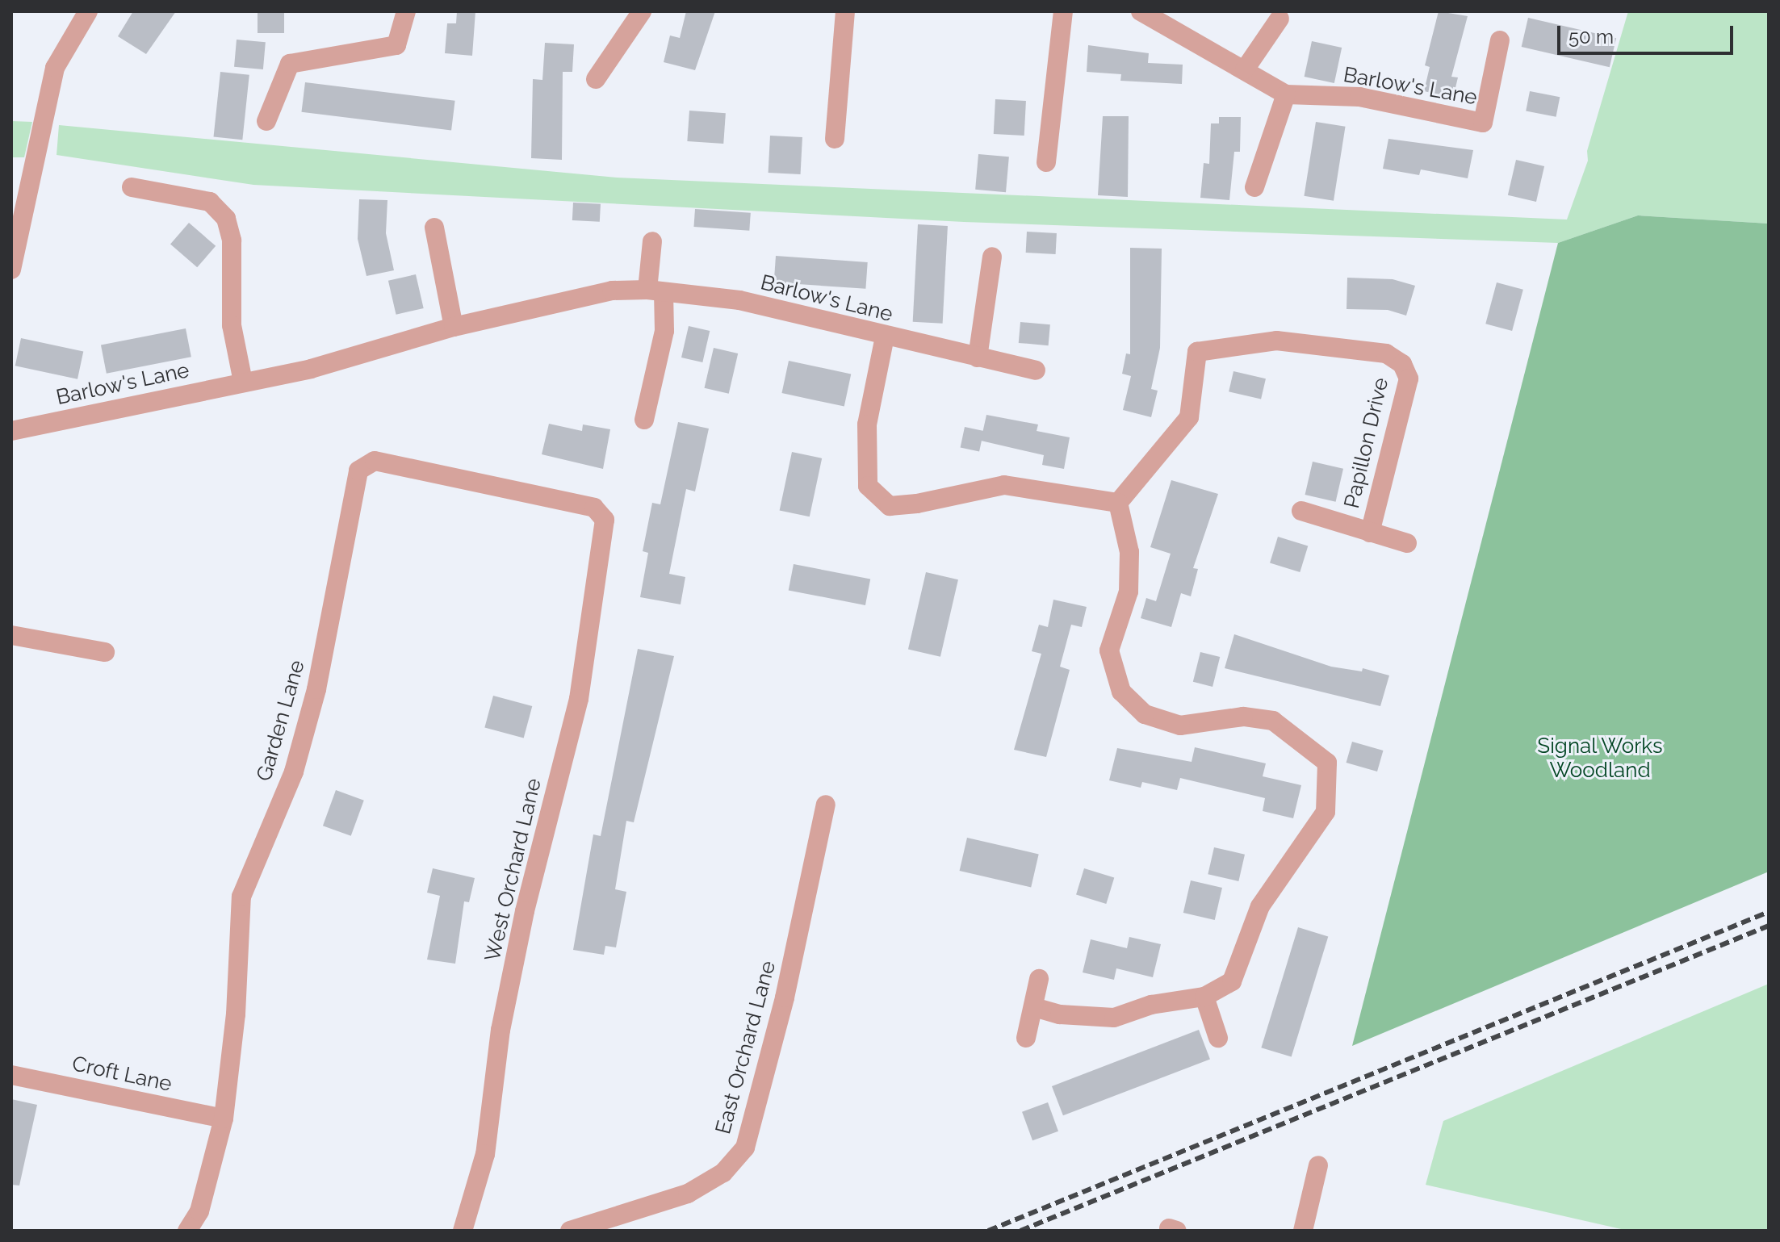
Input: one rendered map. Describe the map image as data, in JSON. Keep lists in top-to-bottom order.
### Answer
{
  "streets": {
    "street": [
      "Barlow's Lane",
      "Papillon Drive",
      "Garden Lane",
      "West Orchard Lane",
      "East Orchard Lane",
      "Croft Lane"
    ]
  },
  "crossings": [
    ["Garden Lane", "West Orchard Lane"],
    ["Garden Lane", "Croft Lane"]
  ],
  "parks": ["Signal Works Woodland"],
  "scale_bar": "50 m"
}
